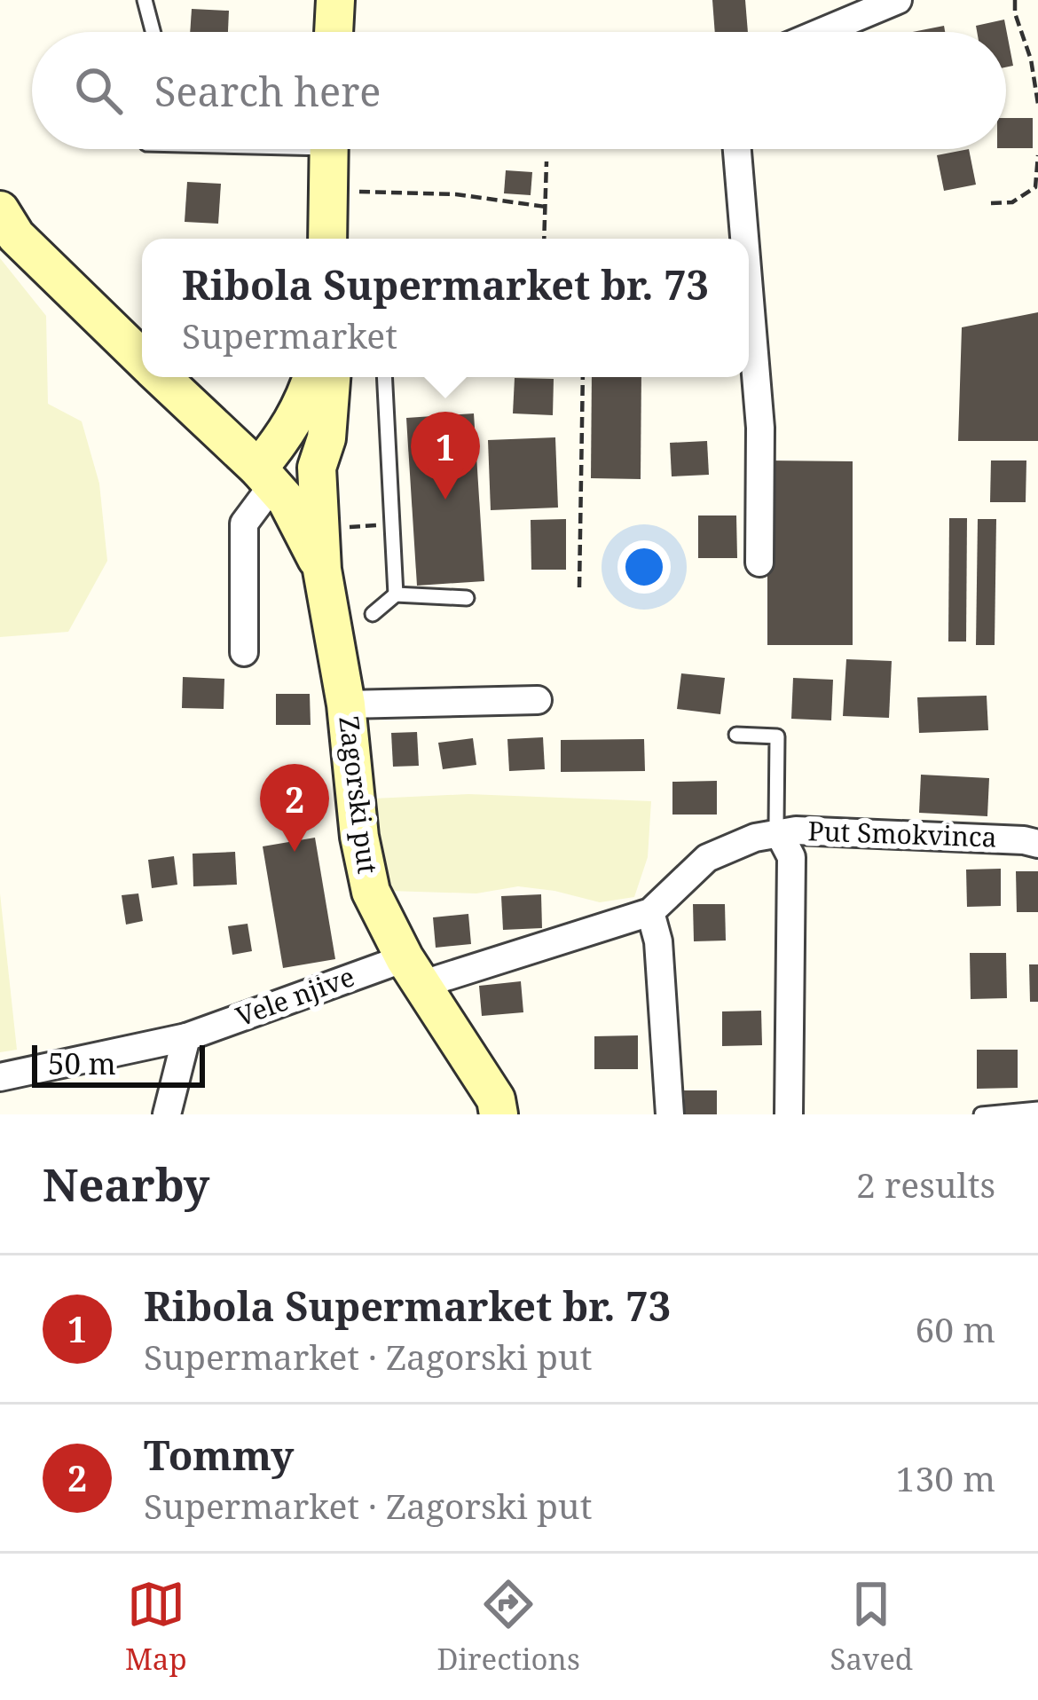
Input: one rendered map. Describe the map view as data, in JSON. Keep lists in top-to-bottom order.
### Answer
{
  "streets": {
    "main road": ["Zagorski put"],
    "street": ["Put Smokvinca", "Vele njive"]
  },
  "crossings": [
    ["Zagorski put", "Put Smokvinca"],
    ["Zagorski put", "Vele njive"],
    ["Put Smokvinca", "Vele njive"]
  ],
  "scale_bar": "50 m",
  "page": {
    "search": "Search here",
    "popup": ["Ribola Supermarket br. 73", "Supermarket"],
    "pins": ["1", "2"],
    "scale": "50 m",
    "heading": ["Nearby", "2 results"],
    "list": [
      {
        "mark": "1",
        "name": "Ribola Supermarket br. 73",
        "note": "Supermarket · Zagorski put",
        "value": "60 m"
      },
      {
        "mark": "2",
        "name": "Tommy",
        "note": "Supermarket · Zagorski put",
        "value": "130 m"
      }
    ],
    "nav": ["Map", "Directions", "Saved"]
  }
}
